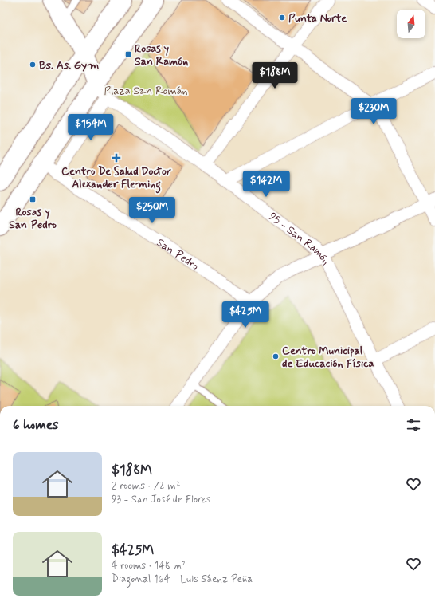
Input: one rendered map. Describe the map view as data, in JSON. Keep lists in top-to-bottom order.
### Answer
{
  "streets": {
    "street": ["95 - San Ramón", "San Pedro"]
  },
  "parks": ["Plaza San Román"],
  "places": {
    "other": ["Punta Norte", "Bs. As. Gym", "Centro Municipal de Educación Física"],
    "transit": ["Rosas y San Ramón", "Rosas y San Pedro"],
    "health": ["Centro De Salud Doctor Alexander Fleming"]
  },
  "north": "top",
  "page": {
    "price": [
      "$188M",
      "$230M",
      "$154M",
      "$142M",
      "$250M",
      "$425M"
    ],
    "heading": "6 homes",
    "list": [
      {
        "name": "$188M",
        "note": "2 rooms · 72 m² · 93 - San José de Flores"
      },
      {
        "name": "$425M",
        "note": "4 rooms · 148 m² · Diagonal 164 - Luis Sáenz Peña"
      }
    ]
  }
}
